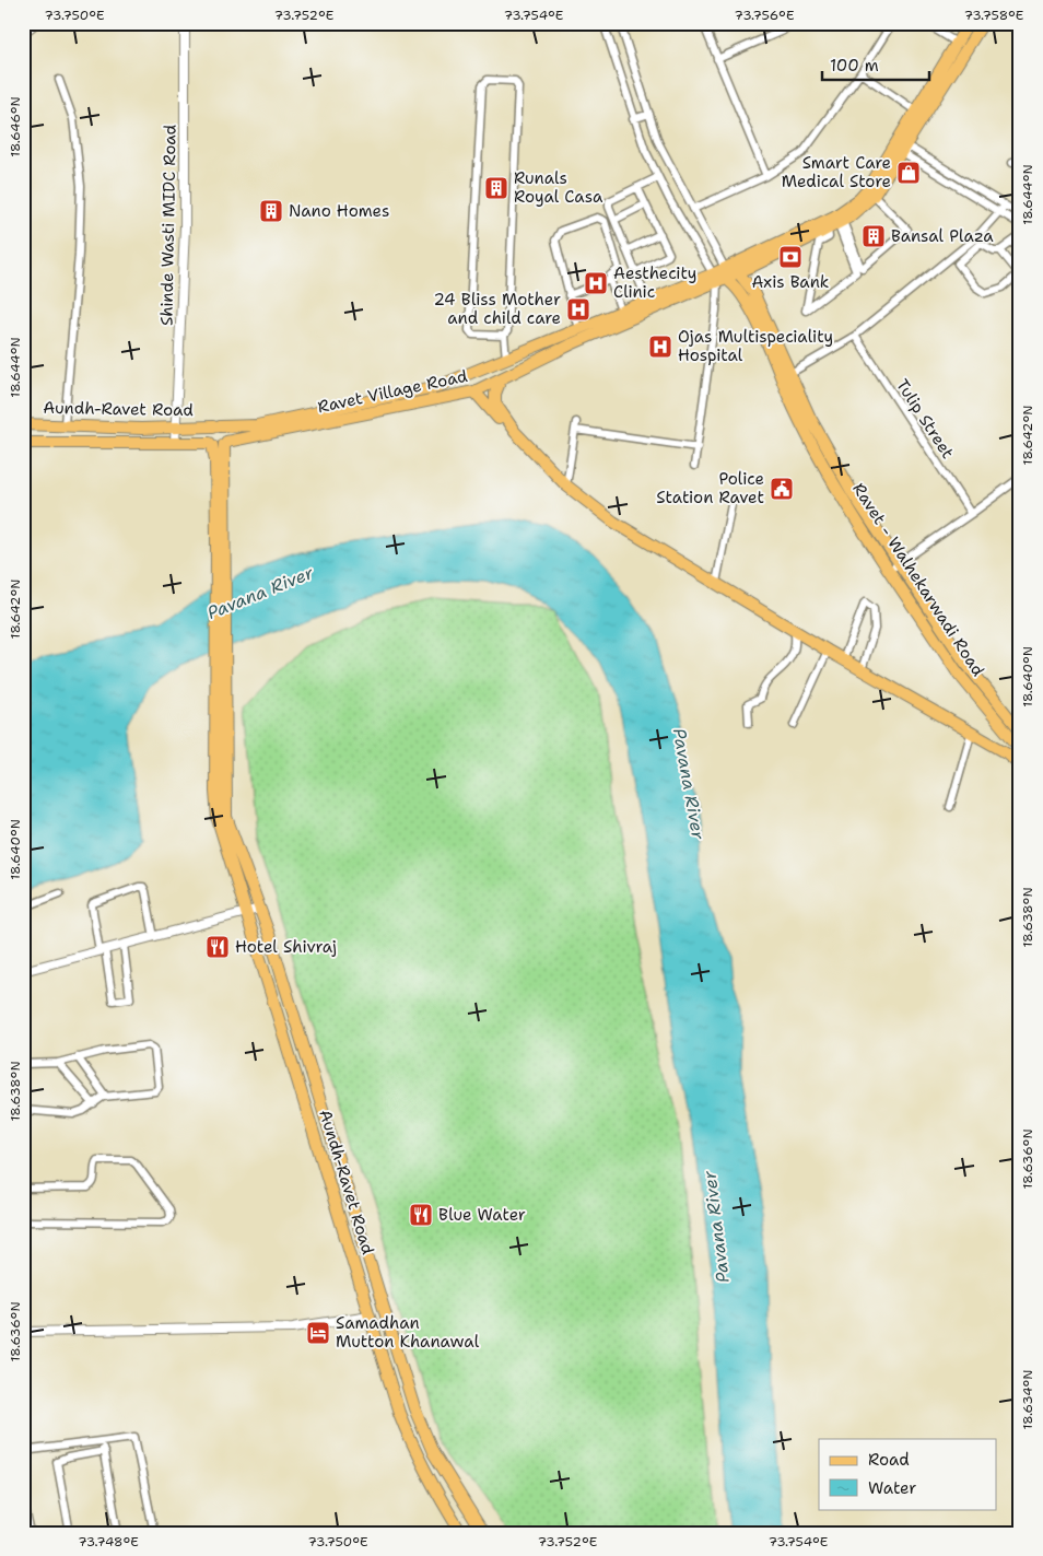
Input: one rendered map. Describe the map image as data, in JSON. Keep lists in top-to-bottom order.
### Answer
{
  "streets": {
    "main road": ["Ravet Village Road", "Aundh-Ravet Road", "Ravet - Walhekarwadi Road"],
    "street": ["Shinde Wasti MIDC Road", "Tulip Street"]
  },
  "crossings": [
    ["Shinde Wasti MIDC Road", "Aundh-Ravet Road"],
    ["Ravet Village Road", "Aundh-Ravet Road"],
    ["Ravet Village Road", "Ravet - Walhekarwadi Road"]
  ],
  "water": ["Pavana River"],
  "places": {
    "shop": ["Smart Care Medical Store"],
    "building": ["Runals Royal Casa", "Nano Homes", "Bansal Plaza"],
    "bank": ["Axis Bank"],
    "hospital": ["Aesthecity Clinic", "24 Bliss Mother and child care", "Ojas Multispeciality Hospital"],
    "public building": ["Police Station Ravet"],
    "restaurant": ["Hotel Shivraj", "Blue Water"],
    "hotel": ["Samadhan Mutton Khanawal"]
  },
  "legend": ["Road", "Water"],
  "scale_bar": "100 m",
  "coordinates": [
    "73.750°E",
    "73.752°E",
    "73.754°E",
    "73.756°E",
    "73.758°E",
    "18.646°N",
    "18.644°N",
    "18.642°N",
    "18.640°N",
    "18.638°N",
    "18.636°N",
    "18.634°N",
    "73.748°E"
  ]
}
